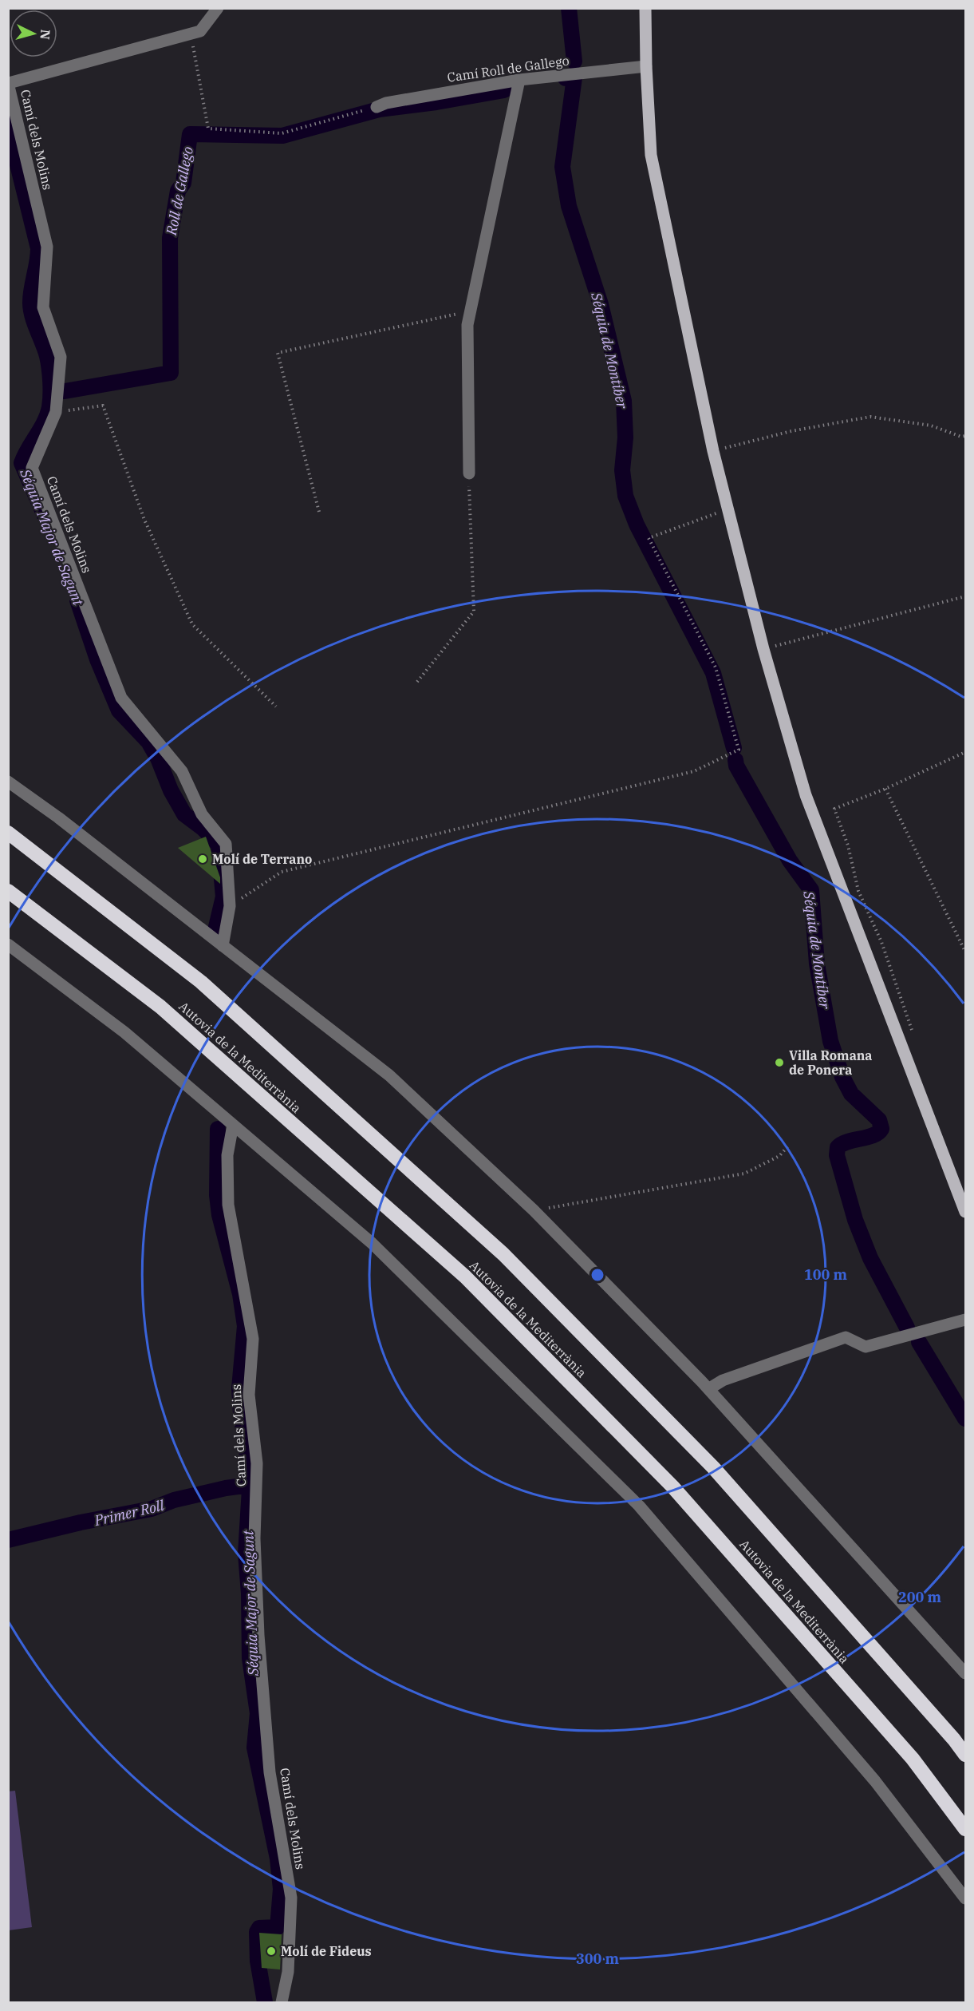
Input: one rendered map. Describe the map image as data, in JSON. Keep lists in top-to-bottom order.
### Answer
{
  "streets": {
    "highway": ["Autovia de la Mediterrània"],
    "street": ["Camí Roll de Gallego", "Camí dels Molins"]
  },
  "water": [
    "Roll de Gallego",
    "Séquia de Montíber",
    "Séquia Major de Sagunt",
    "Primer Roll"
  ],
  "places": ["Molí de Terrano", "Villa Romana de Ponera", "Molí de Fideus"],
  "north": "right",
  "rings": ["100 m", "200 m", "300 m"]
}
